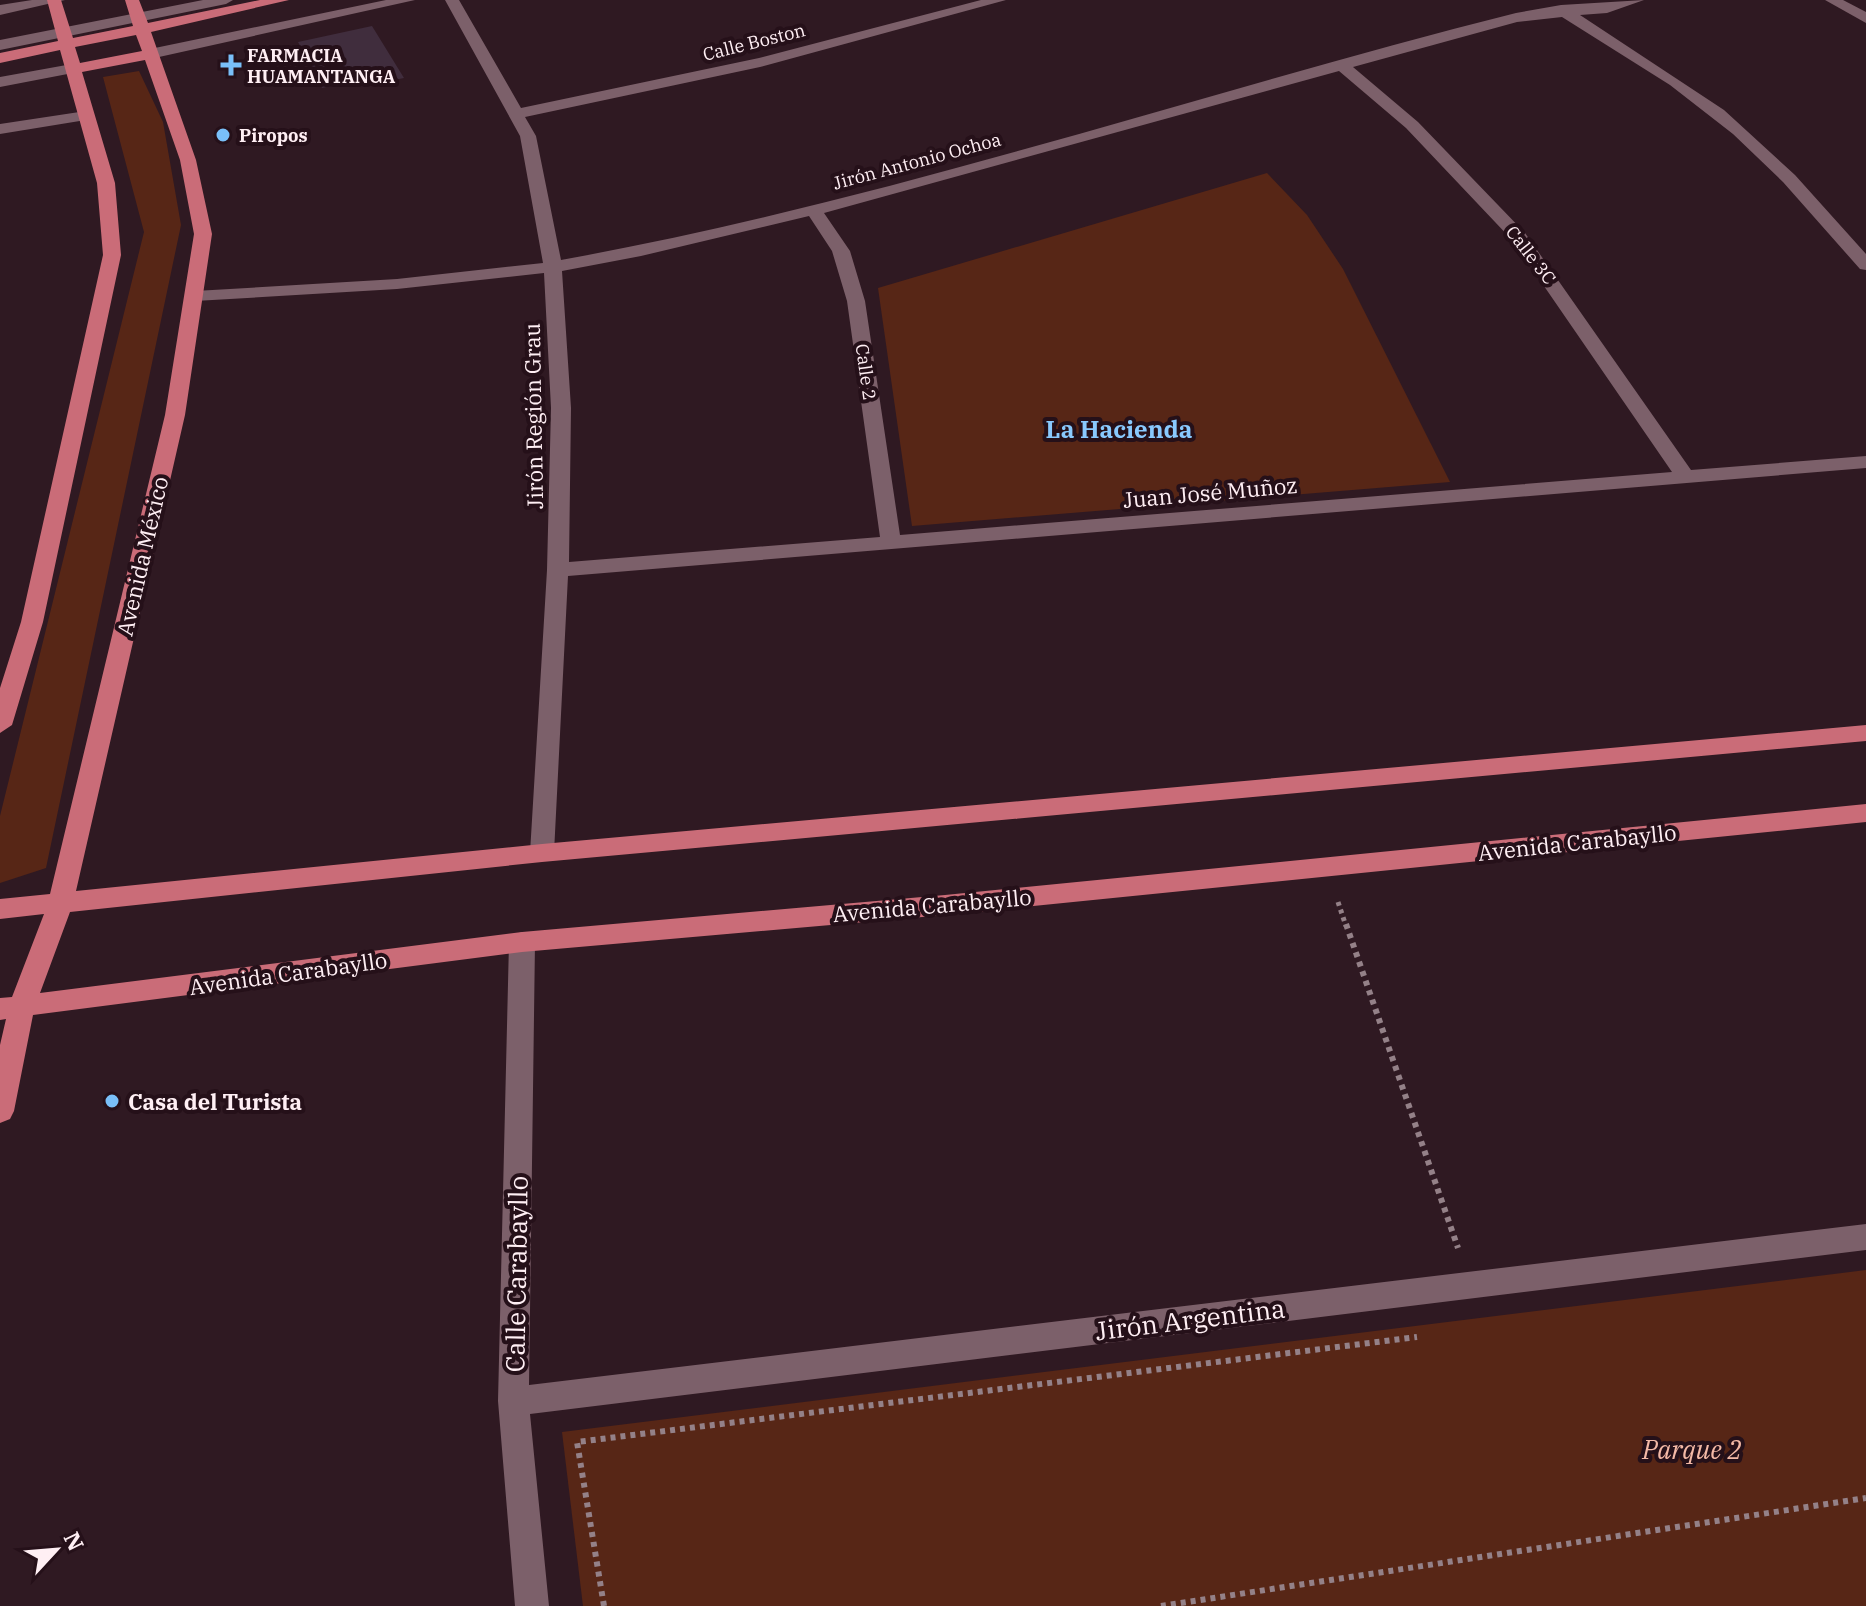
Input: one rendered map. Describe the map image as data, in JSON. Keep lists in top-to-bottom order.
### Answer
{
  "streets": {
    "main road": ["Avenida México", "Avenida Carabayllo"],
    "street": [
      "Calle Boston",
      "Jirón Antonio Ochoa",
      "Calle 3C",
      "Calle 2",
      "Jirón Región Grau",
      "Juan José Muñoz",
      "Calle Carabayllo",
      "Jirón Argentina"
    ]
  },
  "crossings": [
    ["Calle Boston", "Jirón Región Grau"],
    ["Jirón Antonio Ochoa", "Calle 3C"],
    ["Jirón Antonio Ochoa", "Calle 2"],
    ["Jirón Antonio Ochoa", "Jirón Región Grau"],
    ["Jirón Antonio Ochoa", "Avenida México"],
    ["Calle 3C", "Juan José Muñoz"],
    ["Calle 2", "Juan José Muñoz"],
    ["Jirón Región Grau", "Juan José Muñoz"],
    ["Avenida México", "Avenida Carabayllo"],
    ["Avenida Carabayllo", "Calle Carabayllo"],
    ["Calle Carabayllo", "Jirón Argentina"]
  ],
  "districts": ["La Hacienda"],
  "parks": ["Parque 2"],
  "places": {
    "health": ["FARMACIA HUAMANTANGA"],
    "other": ["Piropos", "Casa del Turista"]
  },
  "north": "top right"
}
